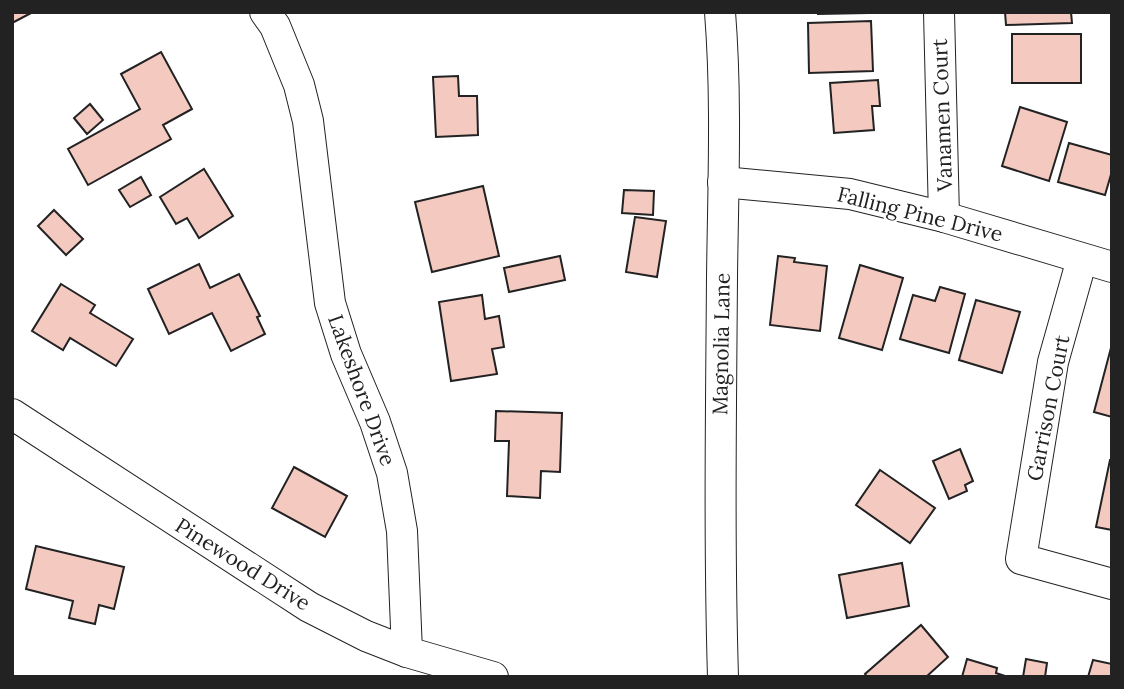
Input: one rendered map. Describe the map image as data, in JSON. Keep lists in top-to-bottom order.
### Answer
{
  "streets": {
    "street": [
      "Vanamen Court",
      "Falling Pine Drive",
      "Magnolia Lane",
      "Lakeshore Drive",
      "Garrison Court",
      "Pinewood Drive"
    ]
  },
  "crossings": [
    ["Vanamen Court", "Falling Pine Drive"],
    ["Falling Pine Drive", "Magnolia Lane"],
    ["Falling Pine Drive", "Garrison Court"],
    ["Lakeshore Drive", "Pinewood Drive"]
  ]
}
